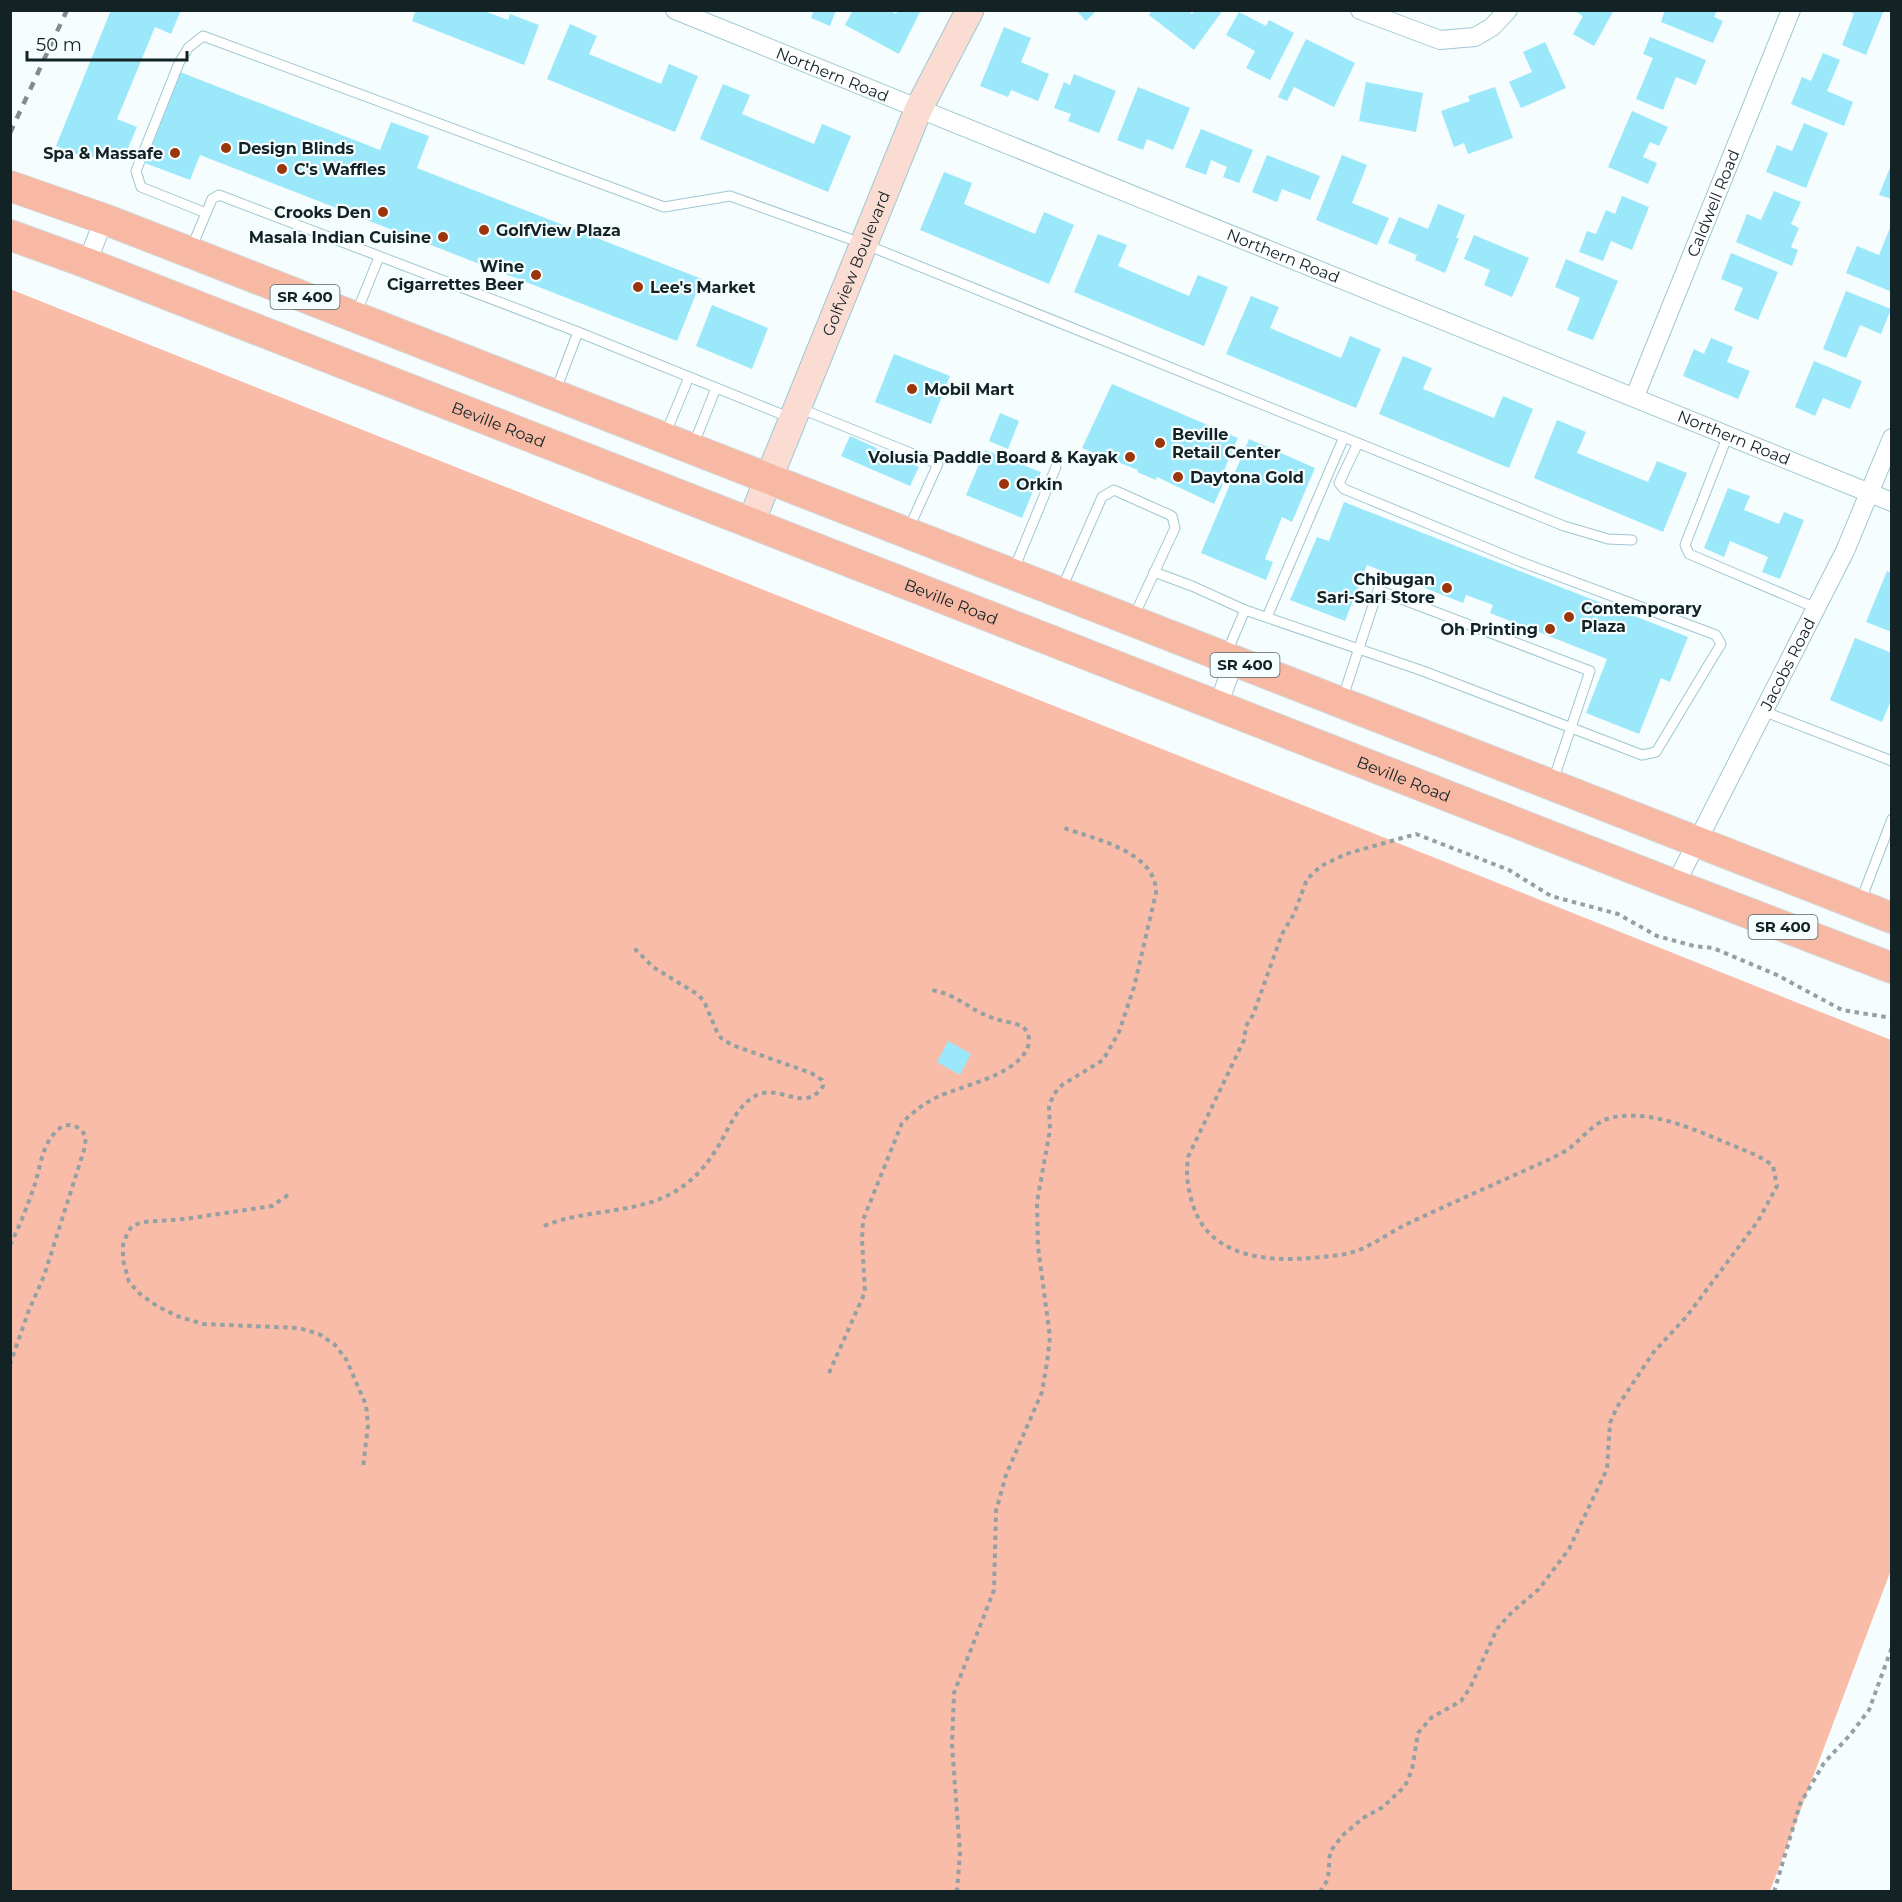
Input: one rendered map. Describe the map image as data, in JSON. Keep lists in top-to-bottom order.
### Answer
{
  "streets": {
    "main road": ["SR 400", "Beville Road"],
    "street": [
      "Northern Road",
      "Caldwell Road",
      "Golfview Boulevard",
      "Jacobs Road"
    ]
  },
  "crossings": [
    ["Northern Road", "Caldwell Road"],
    ["Northern Road", "Golfview Boulevard"],
    ["Northern Road", "Jacobs Road"],
    ["Golfview Boulevard", "SR 400"],
    ["Golfview Boulevard", "Beville Road"],
    ["SR 400", "Jacobs Road"],
    ["Beville Road", "Jacobs Road"]
  ],
  "places": [
    "Design Blinds",
    "Spa & Massafe",
    "C's Waffles",
    "Crooks Den",
    "GolfView Plaza",
    "Masala Indian Cuisine",
    "Wine Cigarrettes Beer",
    "Lee's Market",
    "Mobil Mart",
    "Beville Retail Center",
    "Volusia Paddle Board & Kayak",
    "Daytona Gold",
    "Orkin",
    "Chibugan Sari-Sari Store",
    "Contemporary Plaza",
    "Oh Printing"
  ],
  "scale_bar": "50 m"
}
